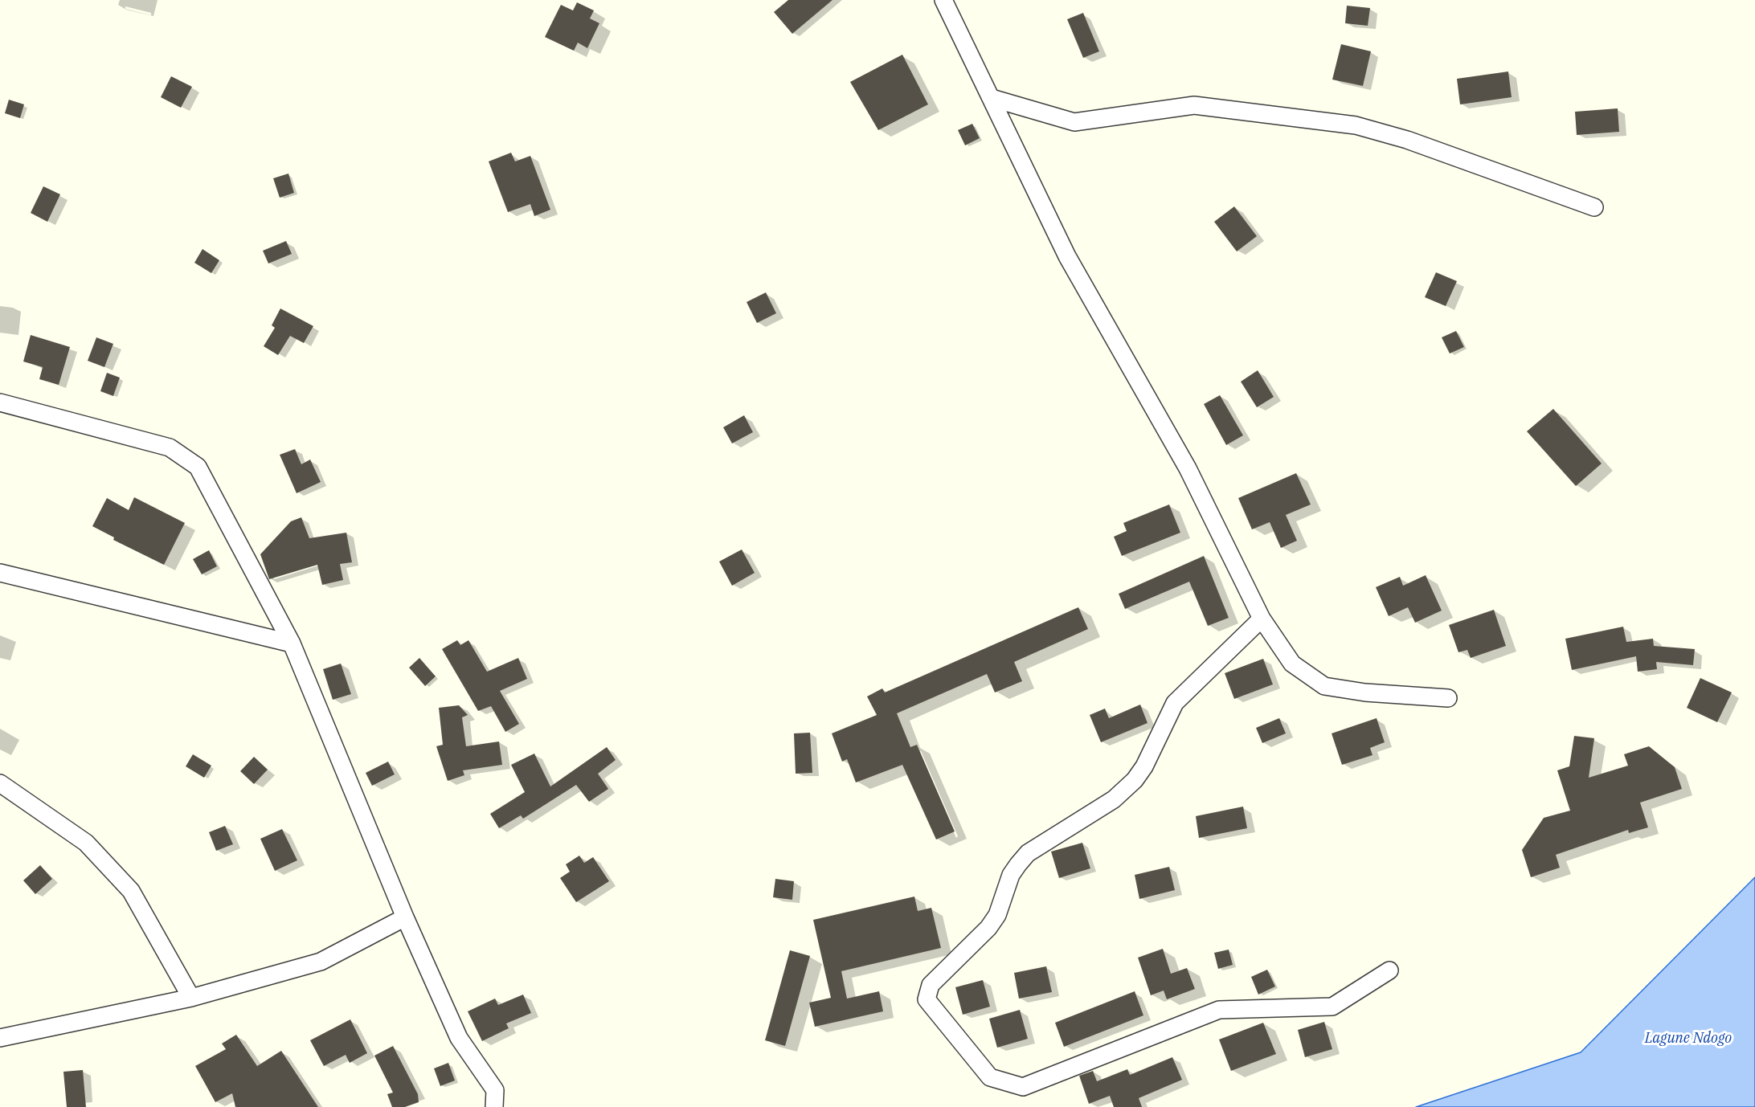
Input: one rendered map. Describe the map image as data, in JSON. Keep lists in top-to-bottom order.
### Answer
{
  "water": ["Lagune Ndogo"]
}
